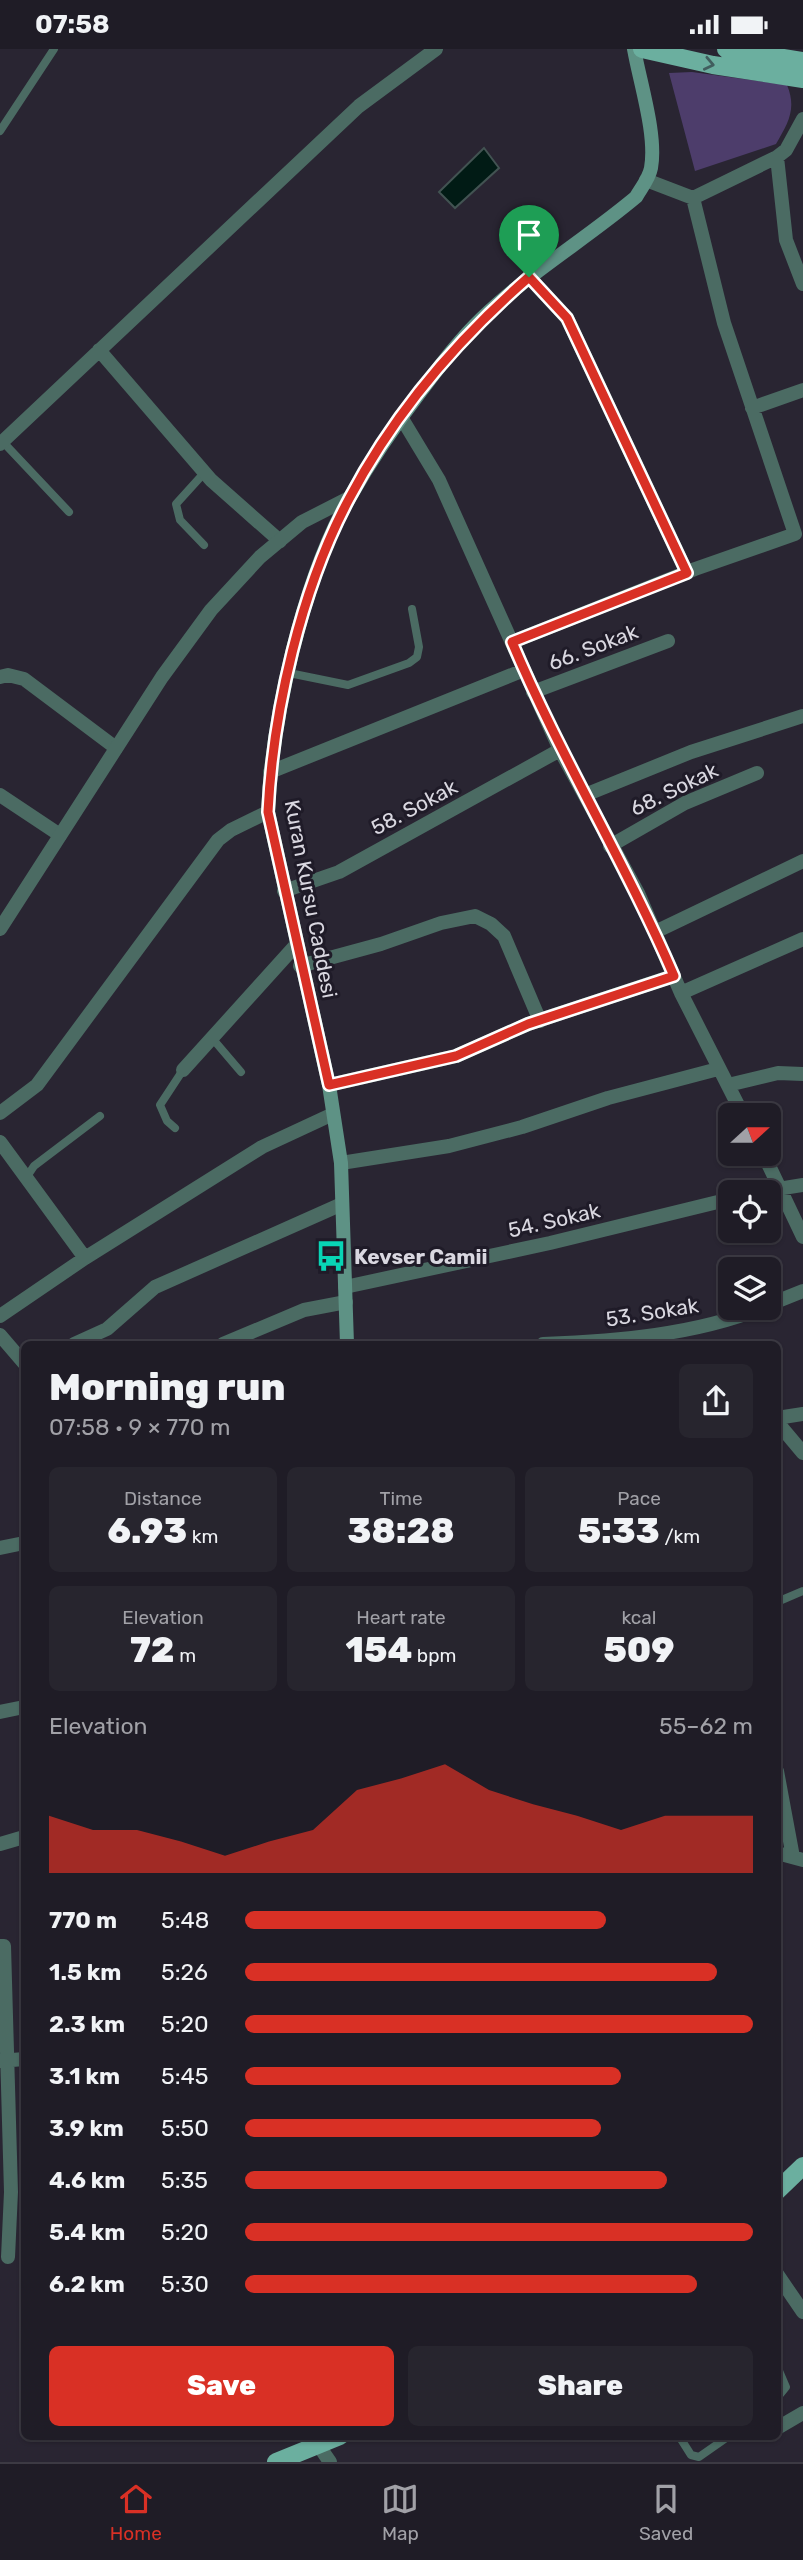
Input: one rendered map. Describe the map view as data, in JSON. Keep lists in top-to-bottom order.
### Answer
{
  "streets": {
    "main road": ["Kuran Kursu Caddesi"],
    "street": [
      "66. Sokak",
      "68. Sokak",
      "58. Sokak",
      "54. Sokak",
      "53. Sokak"
    ]
  },
  "crossings": [
    ["58. Sokak", "Kuran Kursu Caddesi"],
    ["Kuran Kursu Caddesi", "54. Sokak"]
  ],
  "places": {
    "bus stop": ["Kevser Camii"]
  },
  "north": "right",
  "page": {
    "status": "07:58",
    "heading": ["Morning run", "07:58 · 9 × 770 m"],
    "stats": [
      ["Distance", "6.93 km"],
      ["Time", "38:28"],
      ["Pace", "5:33 /km"],
      ["Elevation", "72 m"],
      ["Heart rate", "154 bpm"],
      ["kcal", "509"]
    ],
    "chart": ["Elevation", "55–62 m"],
    "list": [
      {
        "name": "770 m",
        "note": "5:48"
      },
      {
        "name": "1.5 km",
        "note": "5:26"
      },
      {
        "name": "2.3 km",
        "note": "5:20"
      },
      {
        "name": "3.1 km",
        "note": "5:45"
      },
      {
        "name": "3.9 km",
        "note": "5:50"
      },
      {
        "name": "4.6 km",
        "note": "5:35"
      },
      {
        "name": "5.4 km",
        "note": "5:20"
      },
      {
        "name": "6.2 km",
        "note": "5:30"
      }
    ],
    "buttons": ["Save", "Share"],
    "tabs": ["Home", "Map", "Saved"]
  }
}
